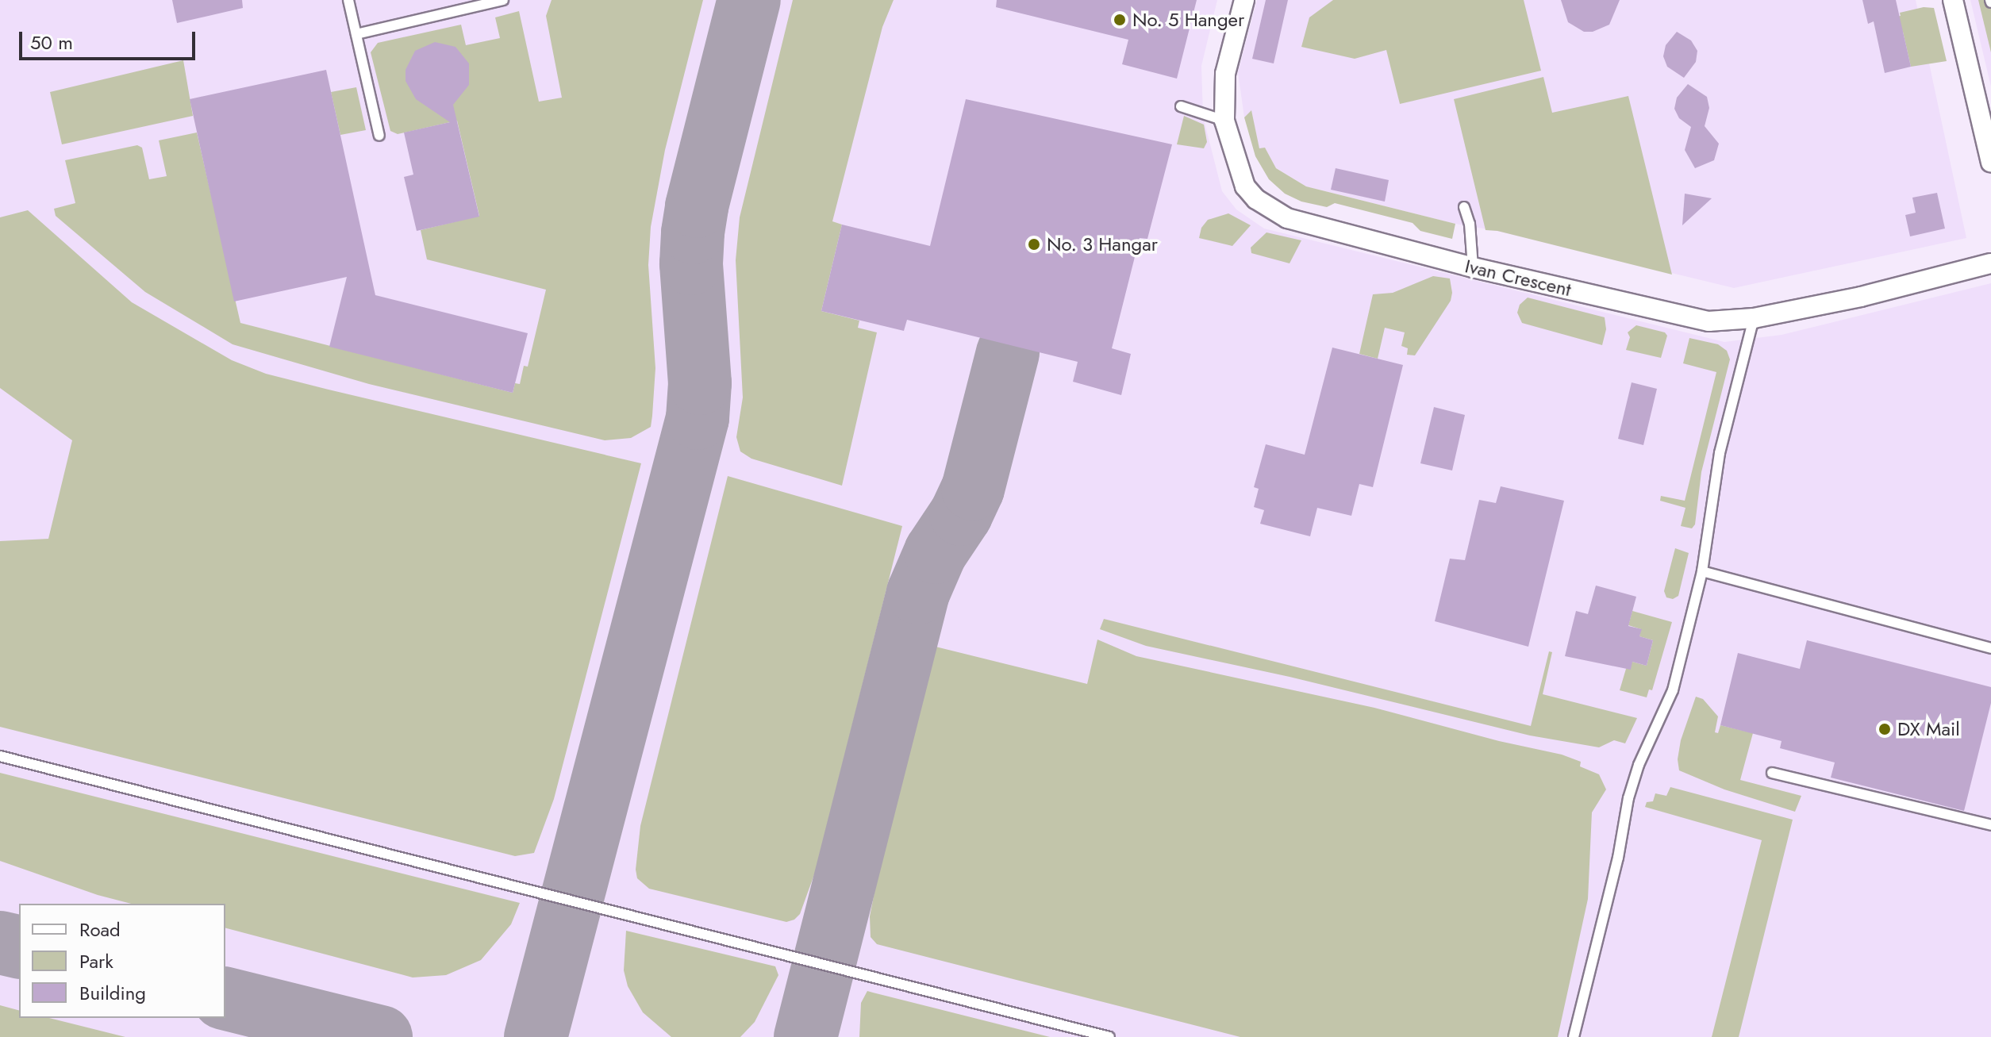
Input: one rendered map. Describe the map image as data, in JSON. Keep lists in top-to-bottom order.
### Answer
{
  "streets": {
    "street": ["Ivan Crescent"]
  },
  "places": ["No. 5 Hanger", "No. 3 Hangar", "DX Mail"],
  "legend": ["Road", "Park", "Building"],
  "scale_bar": "50 m"
}
